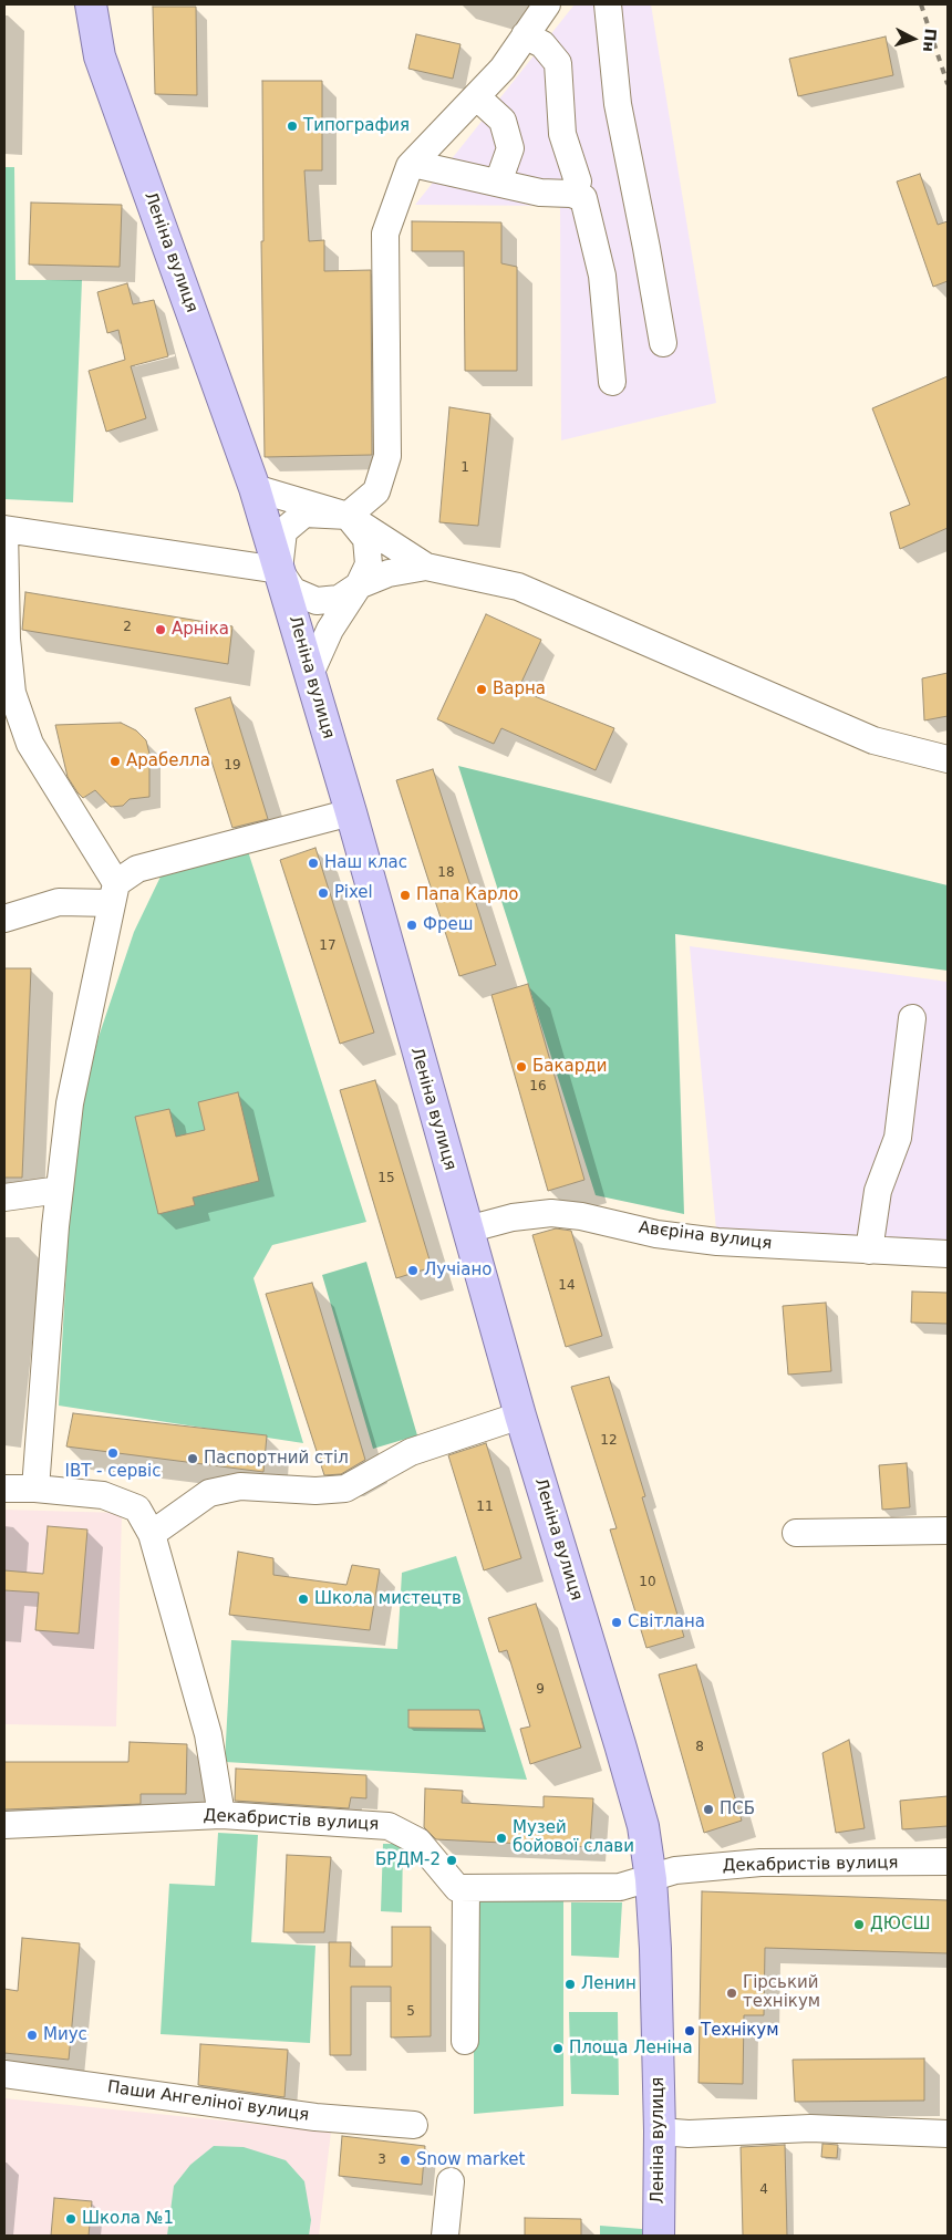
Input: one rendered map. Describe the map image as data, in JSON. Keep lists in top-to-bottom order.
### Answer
{
  "streets": {
    "main road": ["Леніна вулиця"],
    "street": ["Авєріна вулиця", "Декабристів вулиця", "Паши Ангеліної вулиця"]
  },
  "crossings": [
    ["Леніна вулиця", "Авєріна вулиця"],
    ["Леніна вулиця", "Декабристів вулиця"]
  ],
  "places": [
    "Типография",
    "Арніка",
    "Варна",
    "Арабелла",
    "Наш клас",
    "Pixel",
    "Папа Карло",
    "Фреш",
    "Бакарди",
    "Лучіано",
    "ІВТ - сервіс",
    "Паспортний стіл",
    "Школа мистецтв",
    "Світлана",
    "ПСБ",
    "Музей бойової слави",
    "БРДМ-2",
    "ДЮСШ",
    "Ленин",
    "Гірський технікум",
    "Технікум",
    "Миус",
    "Площа Леніна",
    "Snow market",
    "Школа №1"
  ],
  "house_numbers": [
    "1",
    "2",
    "19",
    "18",
    "17",
    "16",
    "15",
    "14",
    "12",
    "11",
    "10",
    "9",
    "8",
    "5",
    "3",
    "4"
  ],
  "north": "right"
}
